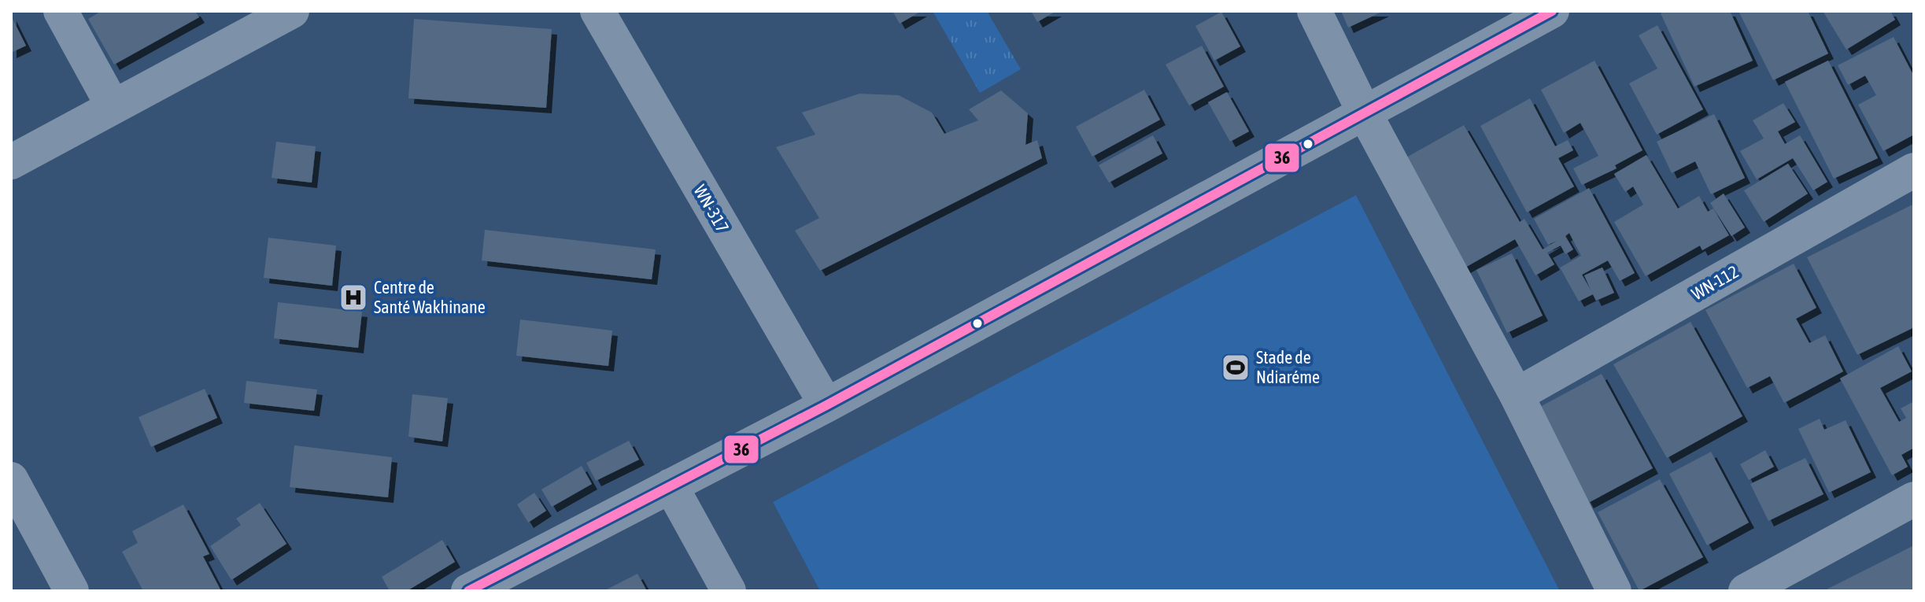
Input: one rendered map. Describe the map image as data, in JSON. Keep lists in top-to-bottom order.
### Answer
{
  "streets": {
    "street": ["WN-317", "WN-112"]
  },
  "places": {
    "hospital": ["Centre de Santé Wakhinane"],
    "sports": ["Stade de Ndiaréme"]
  },
  "lines": ["transit line 36"]
}
